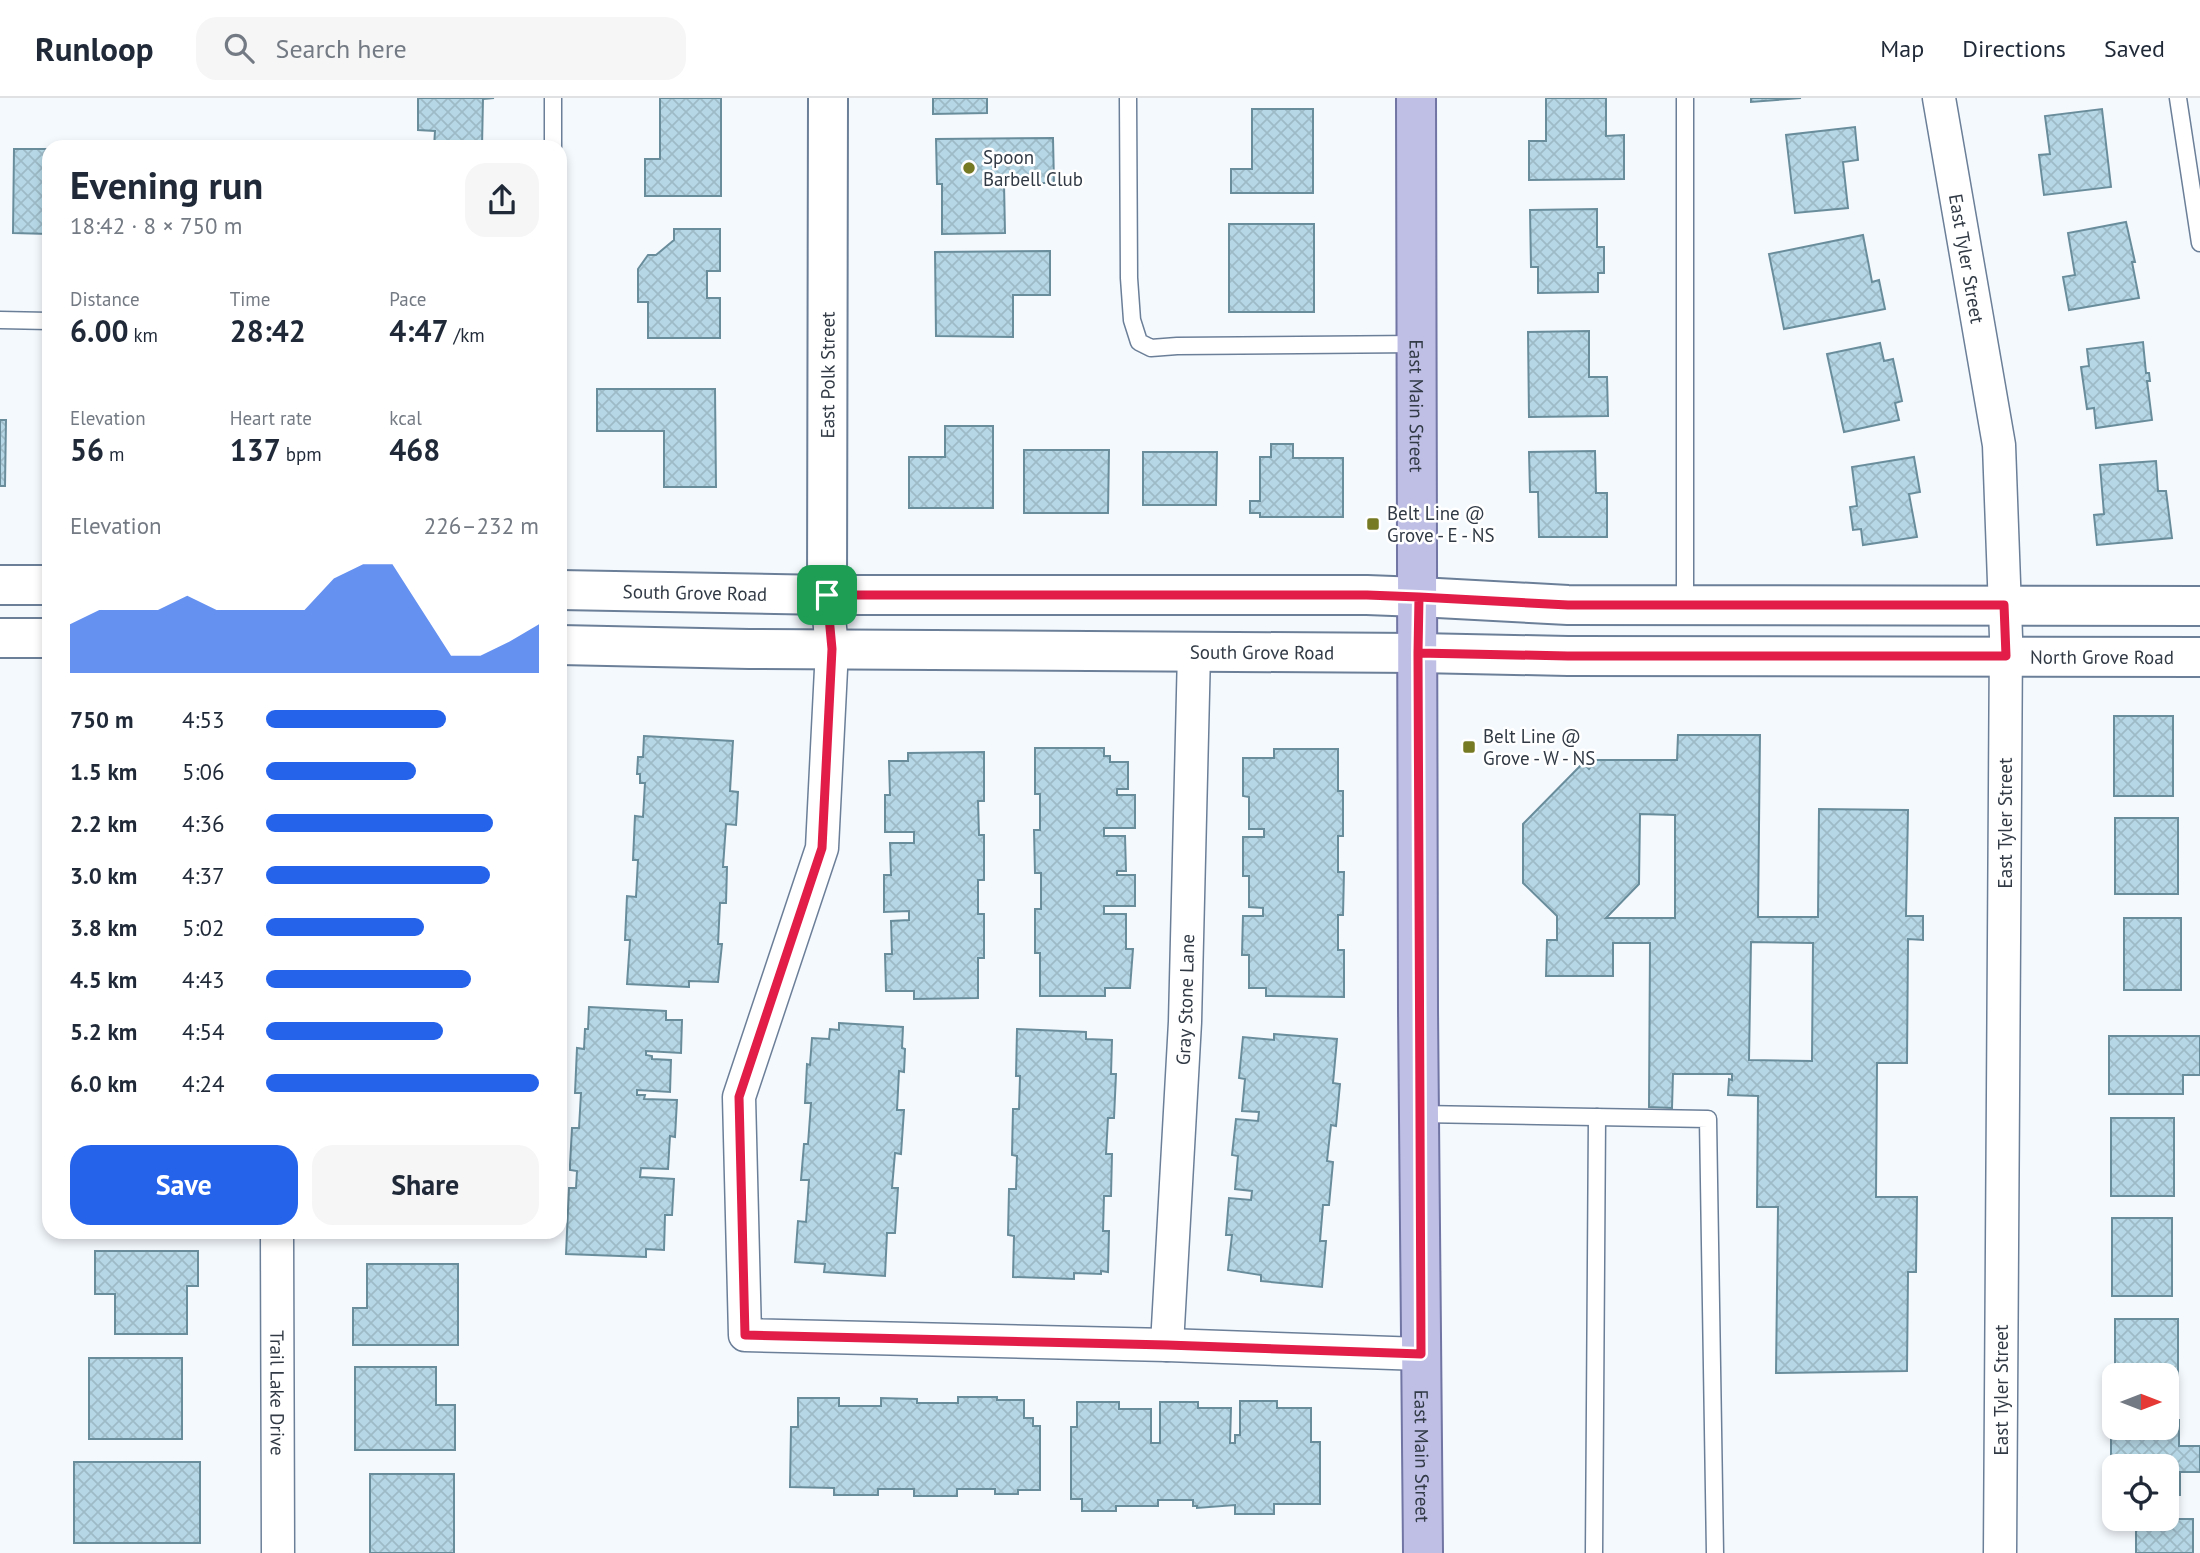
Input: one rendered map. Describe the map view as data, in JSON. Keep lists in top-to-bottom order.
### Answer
{
  "streets": {
    "main road": ["East Main Street"],
    "street": [
      "East Tyler Street",
      "East Polk Street",
      "South Grove Road",
      "North Grove Road",
      "Gray Stone Lane",
      "Trail Lake Drive"
    ]
  },
  "crossings": [
    ["East Tyler Street", "North Grove Road"],
    ["East Polk Street", "South Grove Road"],
    ["East Polk Street", "Gray Stone Lane"],
    ["East Main Street", "South Grove Road"],
    ["East Main Street", "North Grove Road"],
    ["South Grove Road", "North Grove Road"],
    ["South Grove Road", "Gray Stone Lane"]
  ],
  "places": {
    "other": ["Spoon Barbell Club"],
    "transit": ["Belt Line @ Grove - E - NS", "Belt Line @ Grove - W - NS"]
  },
  "north": "right",
  "page": {
    "header": "Runloop",
    "search": "Search here",
    "nav": ["Map", "Directions", "Saved"],
    "heading": ["Evening run", "18:42 · 8 × 750 m"],
    "stats": [
      ["Distance", "6.00 km"],
      ["Time", "28:42"],
      ["Pace", "4:47 /km"],
      ["Elevation", "56 m"],
      ["Heart rate", "137 bpm"],
      ["kcal", "468"]
    ],
    "chart": ["Elevation", "226–232 m"],
    "list": [
      {
        "name": "750 m",
        "note": "4:53"
      },
      {
        "name": "1.5 km",
        "note": "5:06"
      },
      {
        "name": "2.2 km",
        "note": "4:36"
      },
      {
        "name": "3.0 km",
        "note": "4:37"
      },
      {
        "name": "3.8 km",
        "note": "5:02"
      },
      {
        "name": "4.5 km",
        "note": "4:43"
      },
      {
        "name": "5.2 km",
        "note": "4:54"
      },
      {
        "name": "6.0 km",
        "note": "4:24"
      }
    ],
    "buttons": ["Save", "Share"]
  }
}
